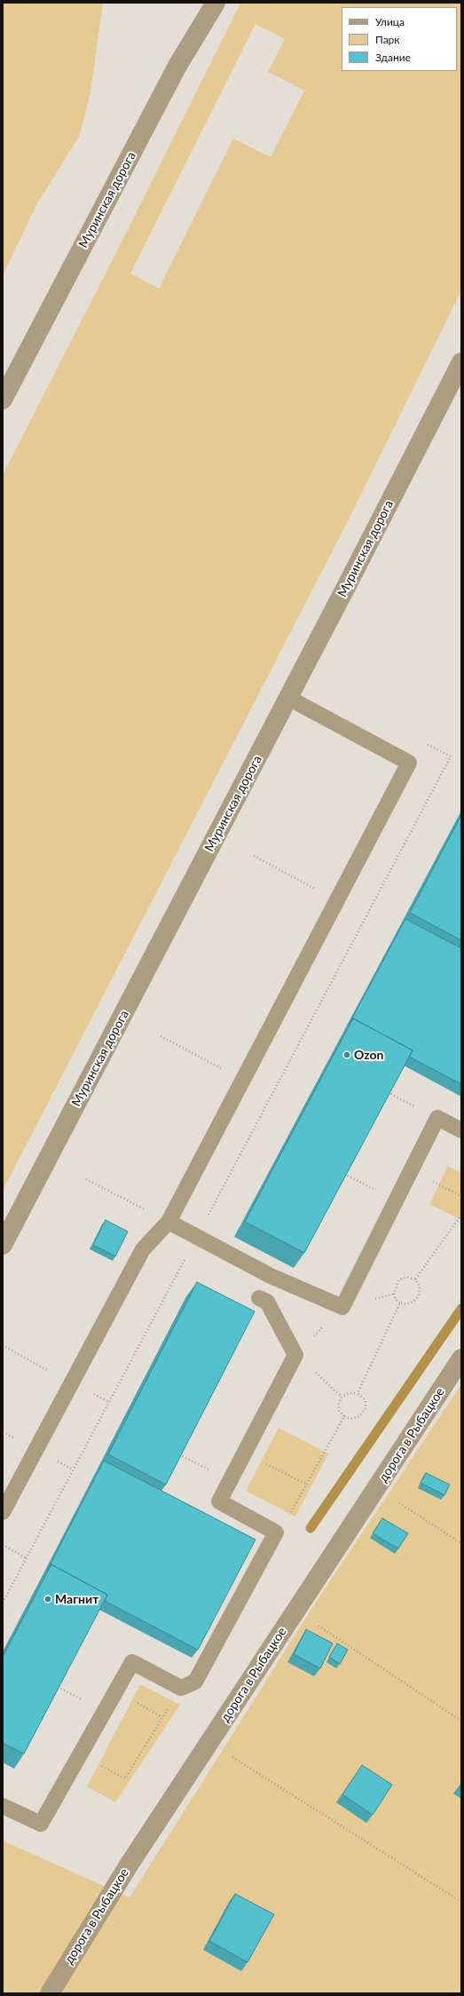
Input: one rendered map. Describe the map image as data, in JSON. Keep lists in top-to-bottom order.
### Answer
{
  "streets": {
    "street": ["Муринская дорога", "дорога в Рыбацкое"]
  },
  "places": ["Ozon", "Магнит"],
  "legend": ["Улица", "Парк", "Здание"]
}
